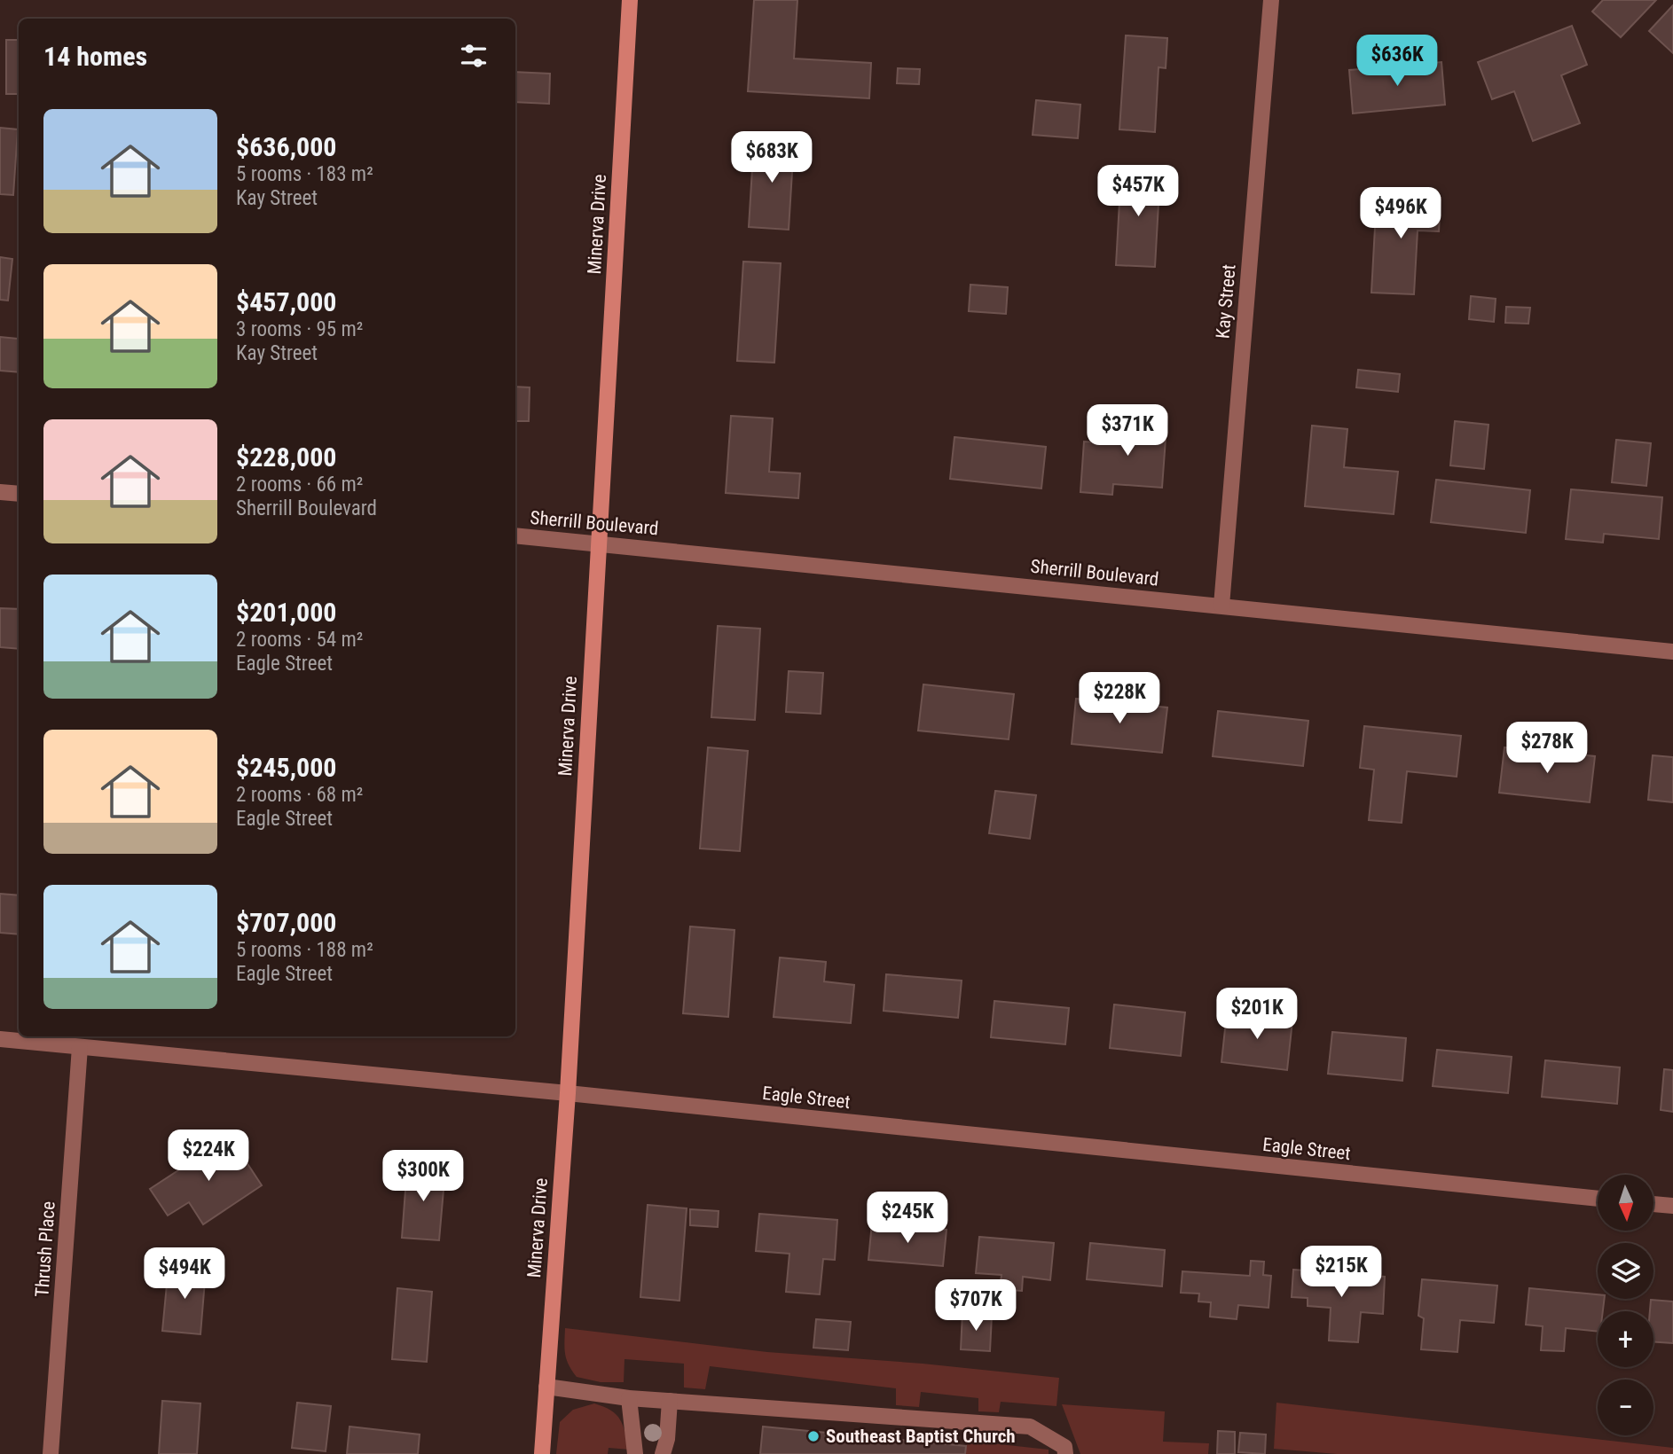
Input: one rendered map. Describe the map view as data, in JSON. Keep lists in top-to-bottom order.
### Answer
{
  "streets": {
    "street": [
      "Minerva Drive",
      "Kay Street",
      "Sherrill Boulevard",
      "Eagle Street",
      "Thrush Place"
    ]
  },
  "crossings": [
    ["Minerva Drive", "Sherrill Boulevard"],
    ["Minerva Drive", "Eagle Street"],
    ["Kay Street", "Sherrill Boulevard"],
    ["Eagle Street", "Thrush Place"]
  ],
  "places": ["Southeast Baptist Church"],
  "north": "bottom",
  "page": {
    "heading": "14 homes",
    "price": [
      "$636K",
      "$683K",
      "$457K",
      "$496K",
      "$371K",
      "$228K",
      "$278K",
      "$201K",
      "$224K",
      "$300K",
      "$245K",
      "$215K",
      "$494K",
      "$707K"
    ],
    "list": [
      {
        "name": "$636,000",
        "note": "5 rooms · 183 m² · Kay Street"
      },
      {
        "name": "$457,000",
        "note": "3 rooms · 95 m² · Kay Street"
      },
      {
        "name": "$228,000",
        "note": "2 rooms · 66 m² · Sherrill Boulevard"
      },
      {
        "name": "$201,000",
        "note": "2 rooms · 54 m² · Eagle Street"
      },
      {
        "name": "$245,000",
        "note": "2 rooms · 68 m² · Eagle Street"
      },
      {
        "name": "$707,000",
        "note": "5 rooms · 188 m² · Eagle Street"
      }
    ],
    "map_buttons": ["+", "−"]
  }
}
